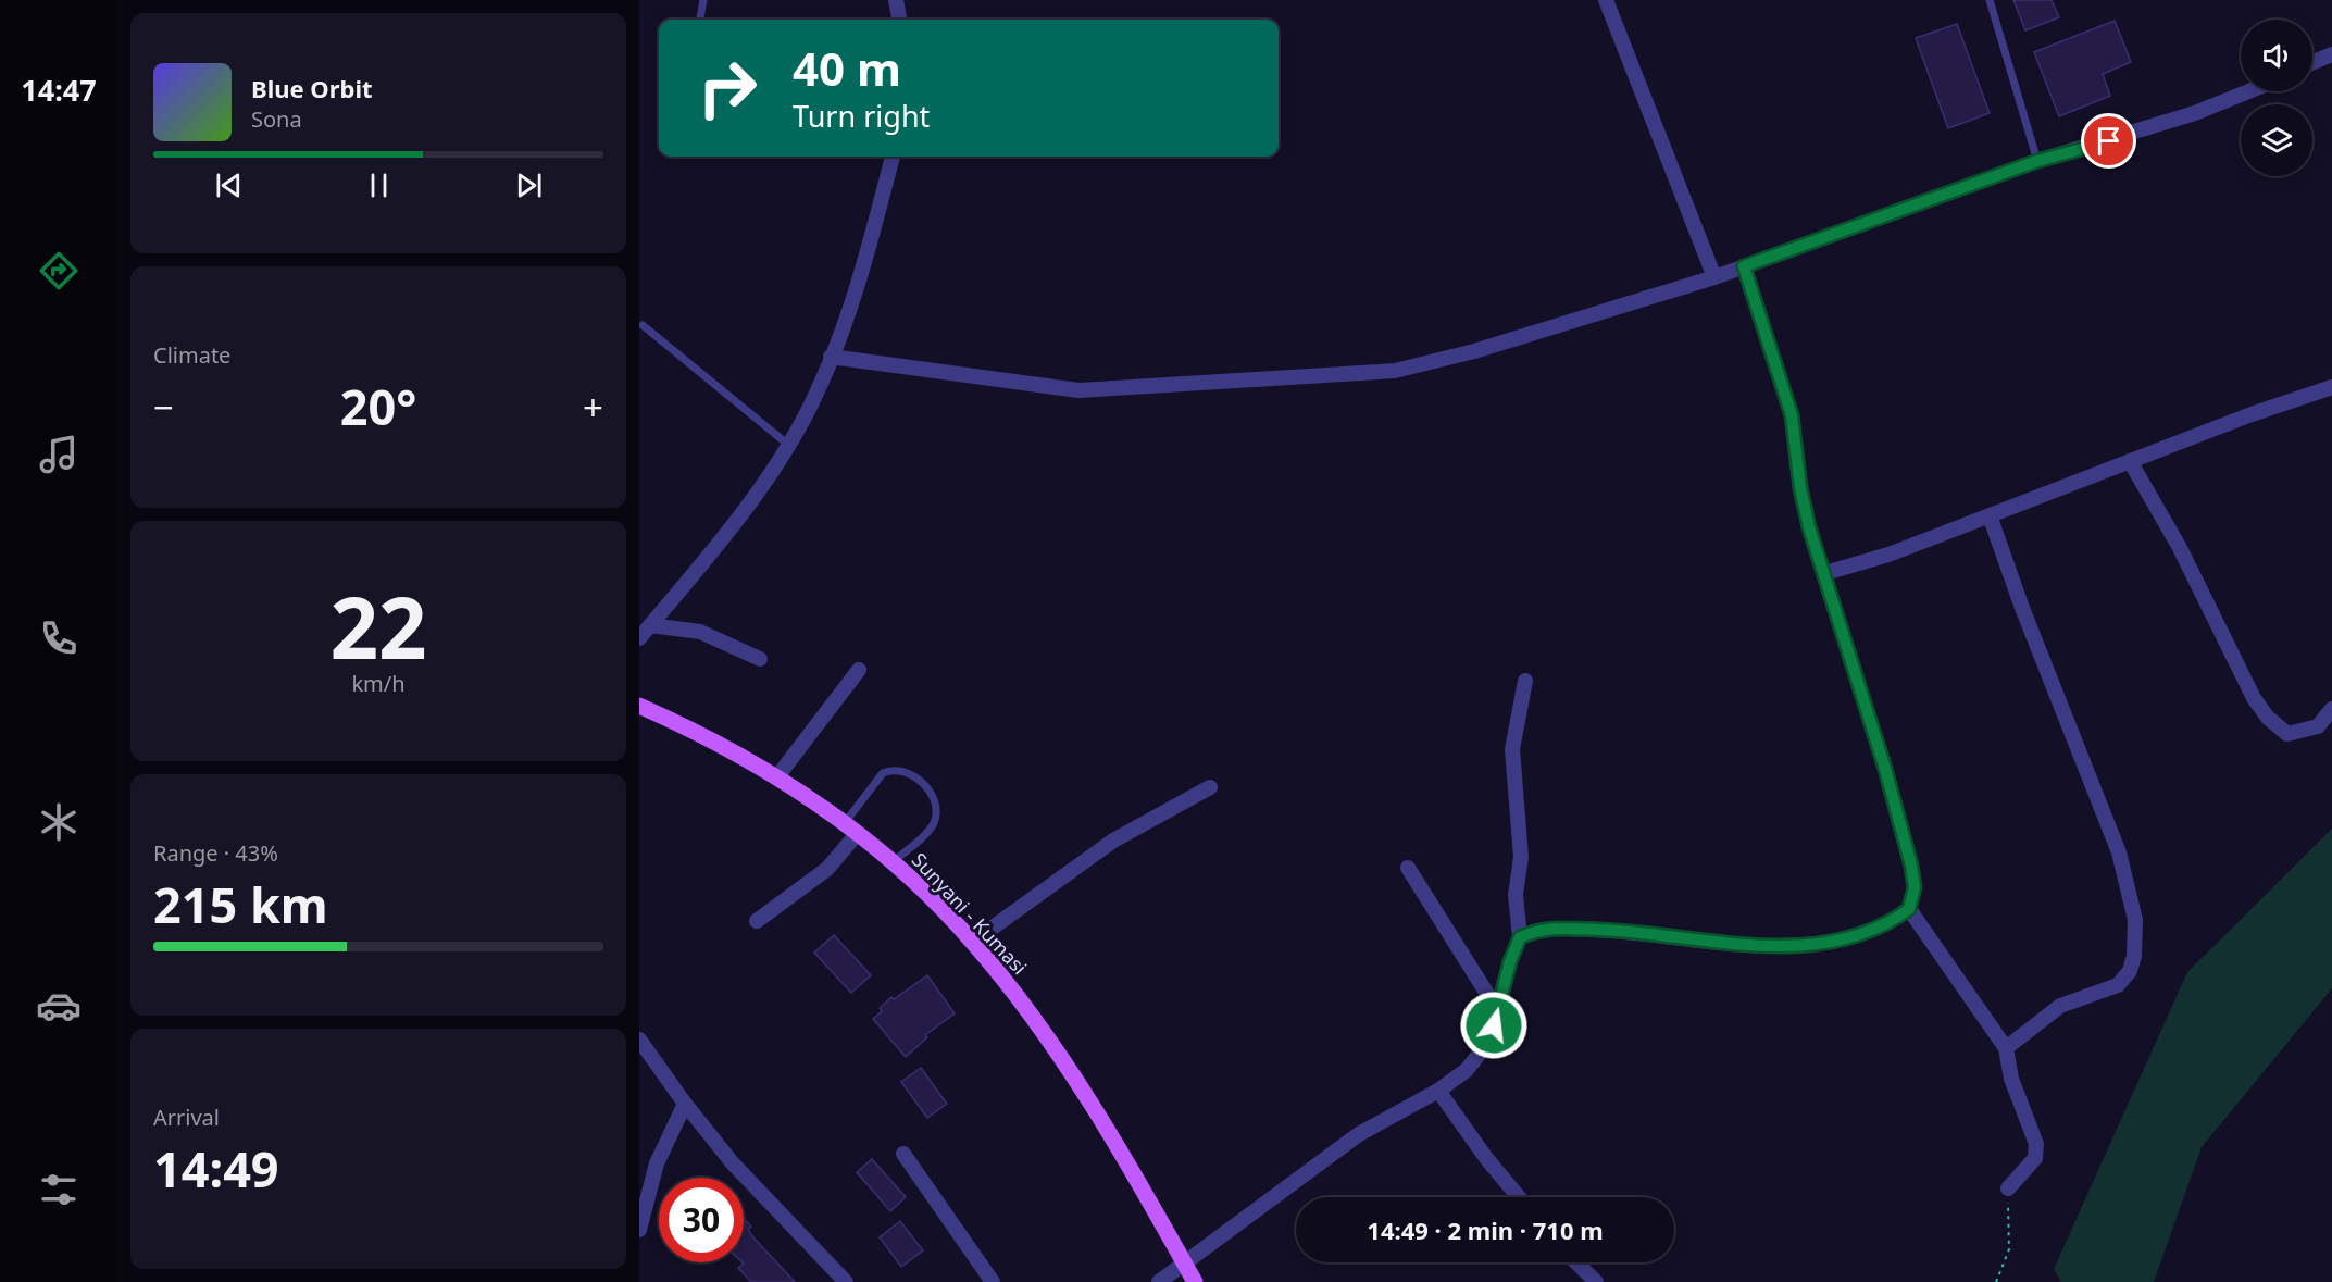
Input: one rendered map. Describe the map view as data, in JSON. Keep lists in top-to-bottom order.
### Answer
{
  "streets": {
    "main road": ["Sunyani - Kumasi"]
  },
  "page": {
    "tabs": "14:47",
    "turn": ["40 m", "Turn right"],
    "song": ["Blue Orbit", "Sona"],
    "tile": [
      "Climate",
      ["22", "km/h"],
      ["Range · 43%", "215 km"],
      ["Arrival", "14:49"]
    ],
    "heat": ["−", "20°", "+"],
    "limit": "30",
    "trip": "14:49 · 2 min · 710 m"
  }
}
